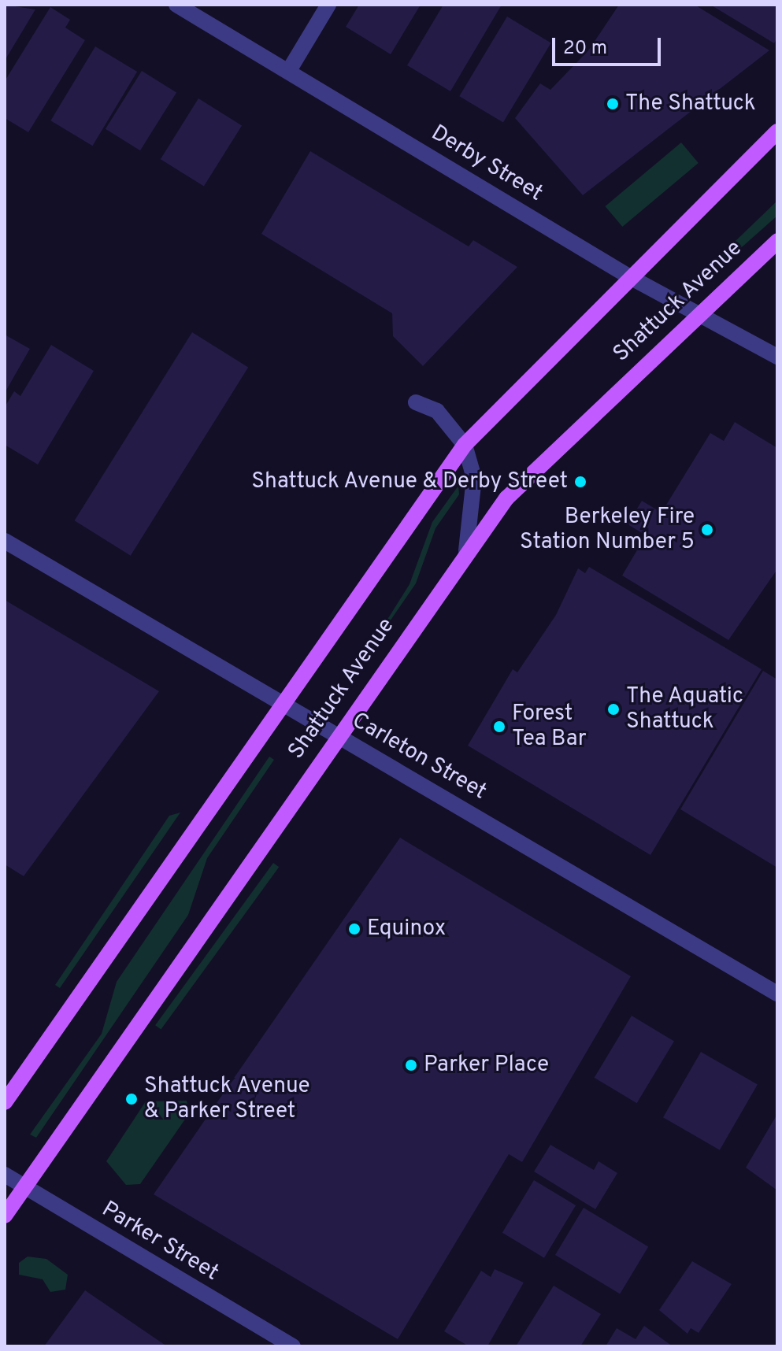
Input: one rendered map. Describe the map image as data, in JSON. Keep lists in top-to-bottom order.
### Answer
{
  "streets": {
    "main road": ["Shattuck Avenue"],
    "street": ["Derby Street", "Carleton Street", "Parker Street"]
  },
  "crossings": [
    ["Derby Street", "Shattuck Avenue"],
    ["Shattuck Avenue", "Carleton Street"],
    ["Shattuck Avenue", "Parker Street"]
  ],
  "places": [
    "The Shattuck",
    "Shattuck Avenue & Derby Street",
    "Berkeley Fire Station Number 5",
    "The Aquatic Shattuck",
    "Forest Tea Bar",
    "Equinox",
    "Parker Place",
    "Shattuck Avenue & Parker Street"
  ],
  "scale_bar": "20 m"
}
